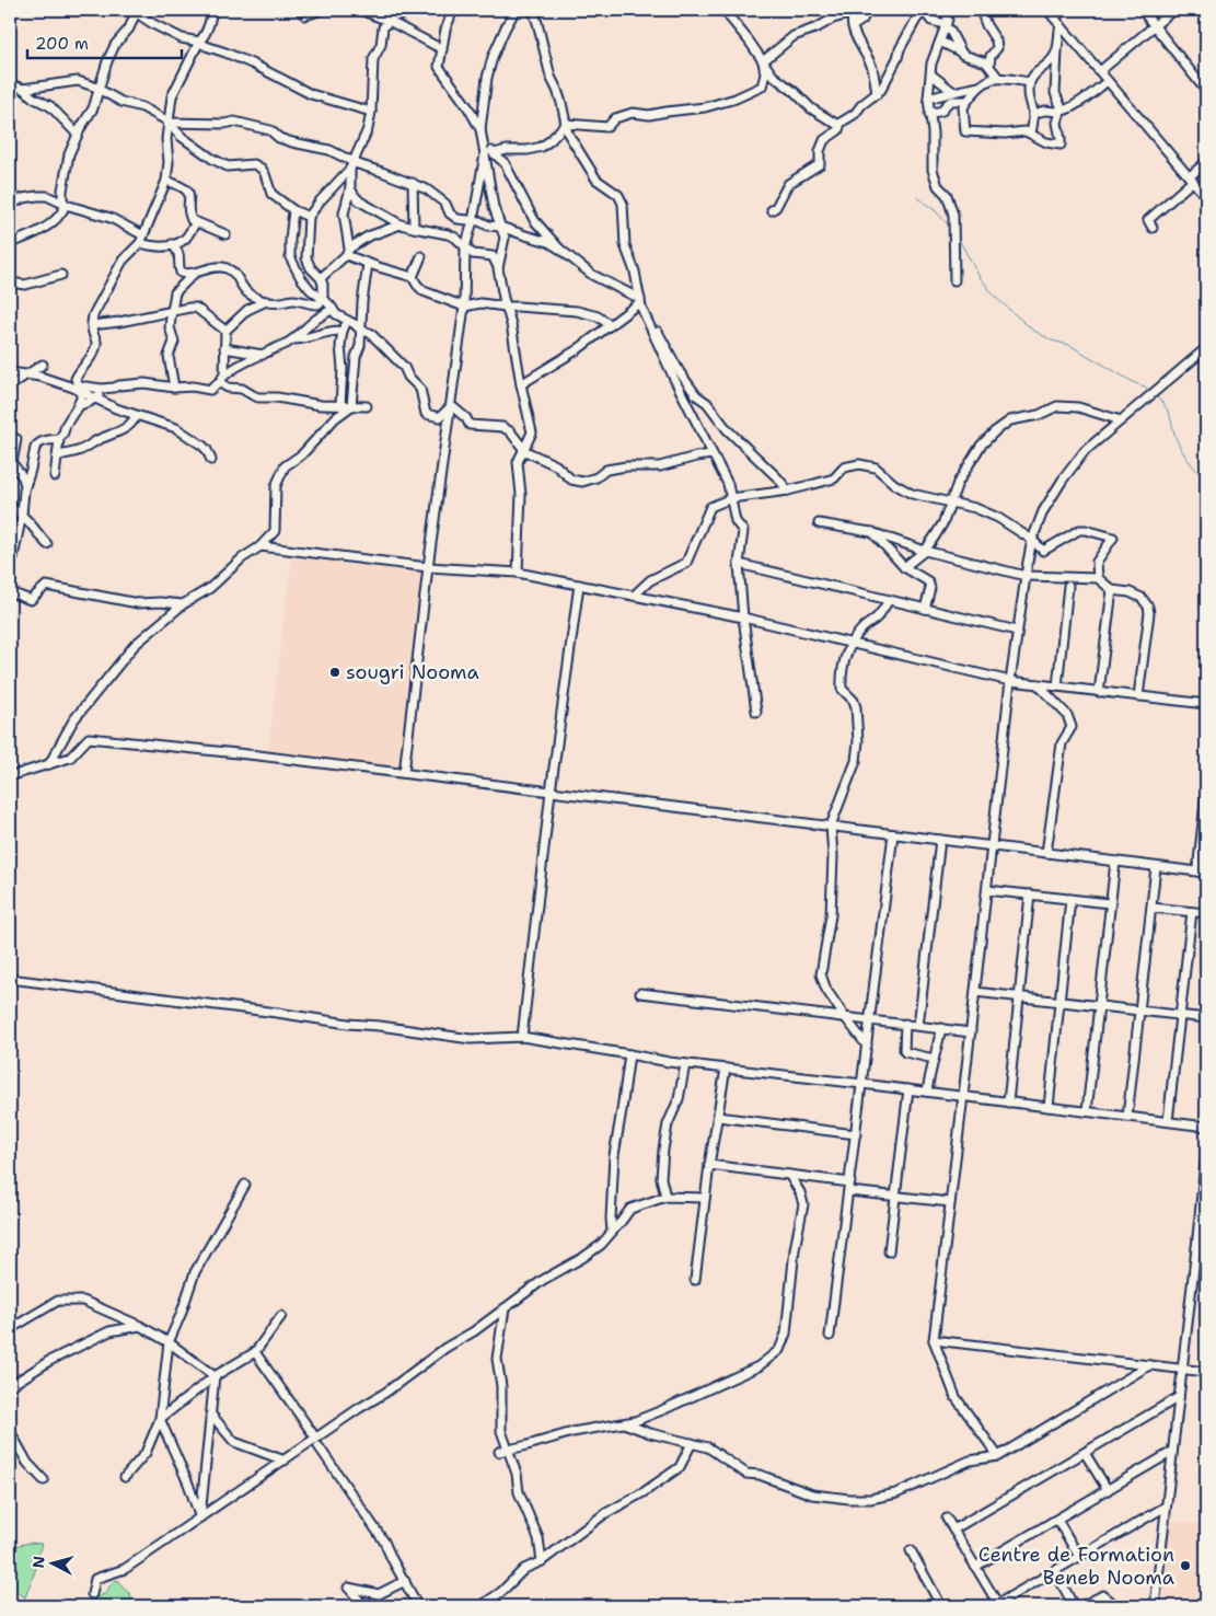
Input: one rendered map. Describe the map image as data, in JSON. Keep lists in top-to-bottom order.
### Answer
{
  "places": ["sougri Nooma", "Centre de Formation Beneb Nooma"],
  "scale_bar": "200 m",
  "north": "left"
}
